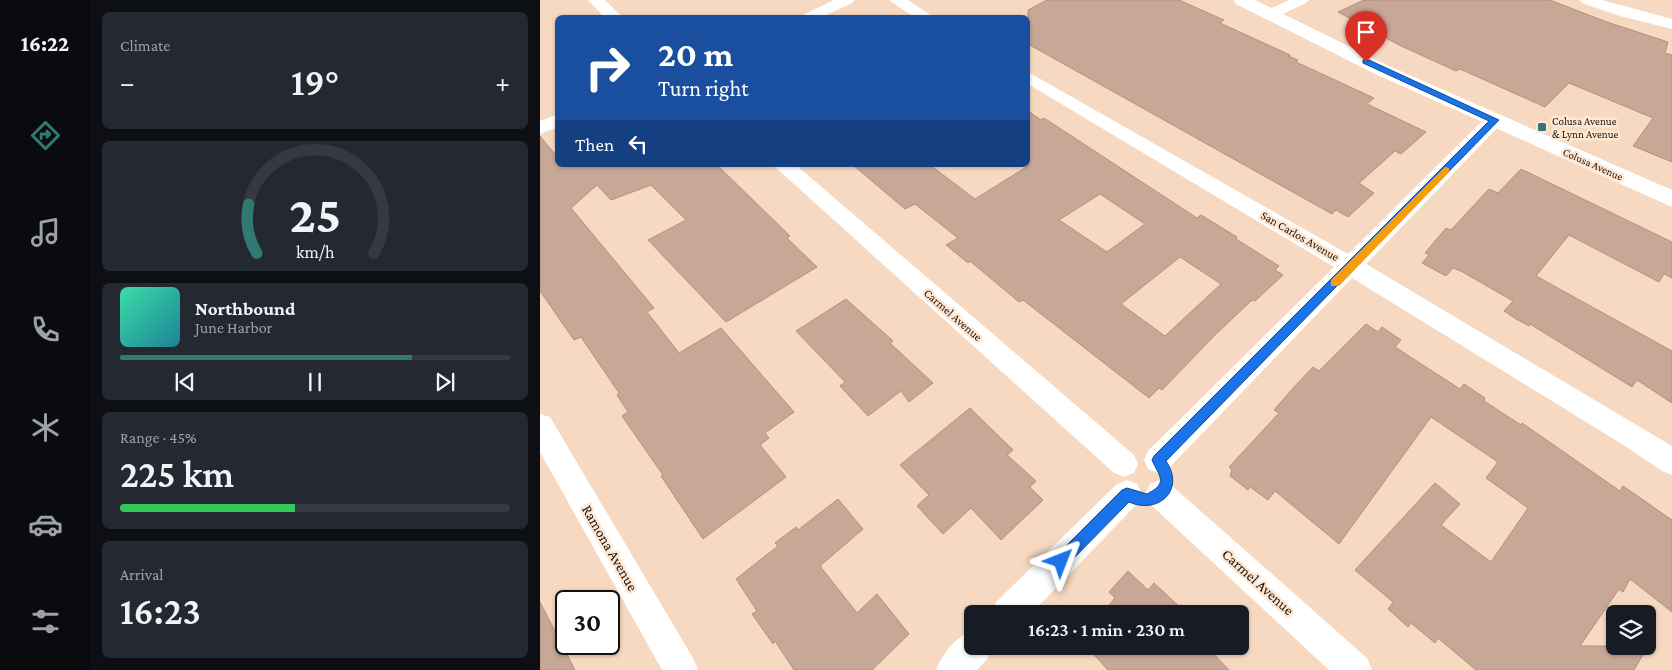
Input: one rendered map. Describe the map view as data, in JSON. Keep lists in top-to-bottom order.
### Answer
{
  "streets": {
    "street": [
      "Colusa Avenue",
      "San Carlos Avenue",
      "Carmel Avenue",
      "Ramona Avenue"
    ]
  },
  "places": {
    "transit": ["Colusa Avenue & Lynn Avenue"]
  },
  "page": {
    "tabs": "16:22",
    "tile": [
      "Climate",
      ["Range · 45%", "225 km"],
      ["Arrival", "16:23"]
    ],
    "turn": ["20 m", "Turn right"],
    "heat": ["−", "19°", "+"],
    "then": "Then",
    "song": ["Northbound", "June Harbor"],
    "limit": "30",
    "trip": "16:23 · 1 min · 230 m",
    "gauge": ["25", "km/h"]
  }
}
